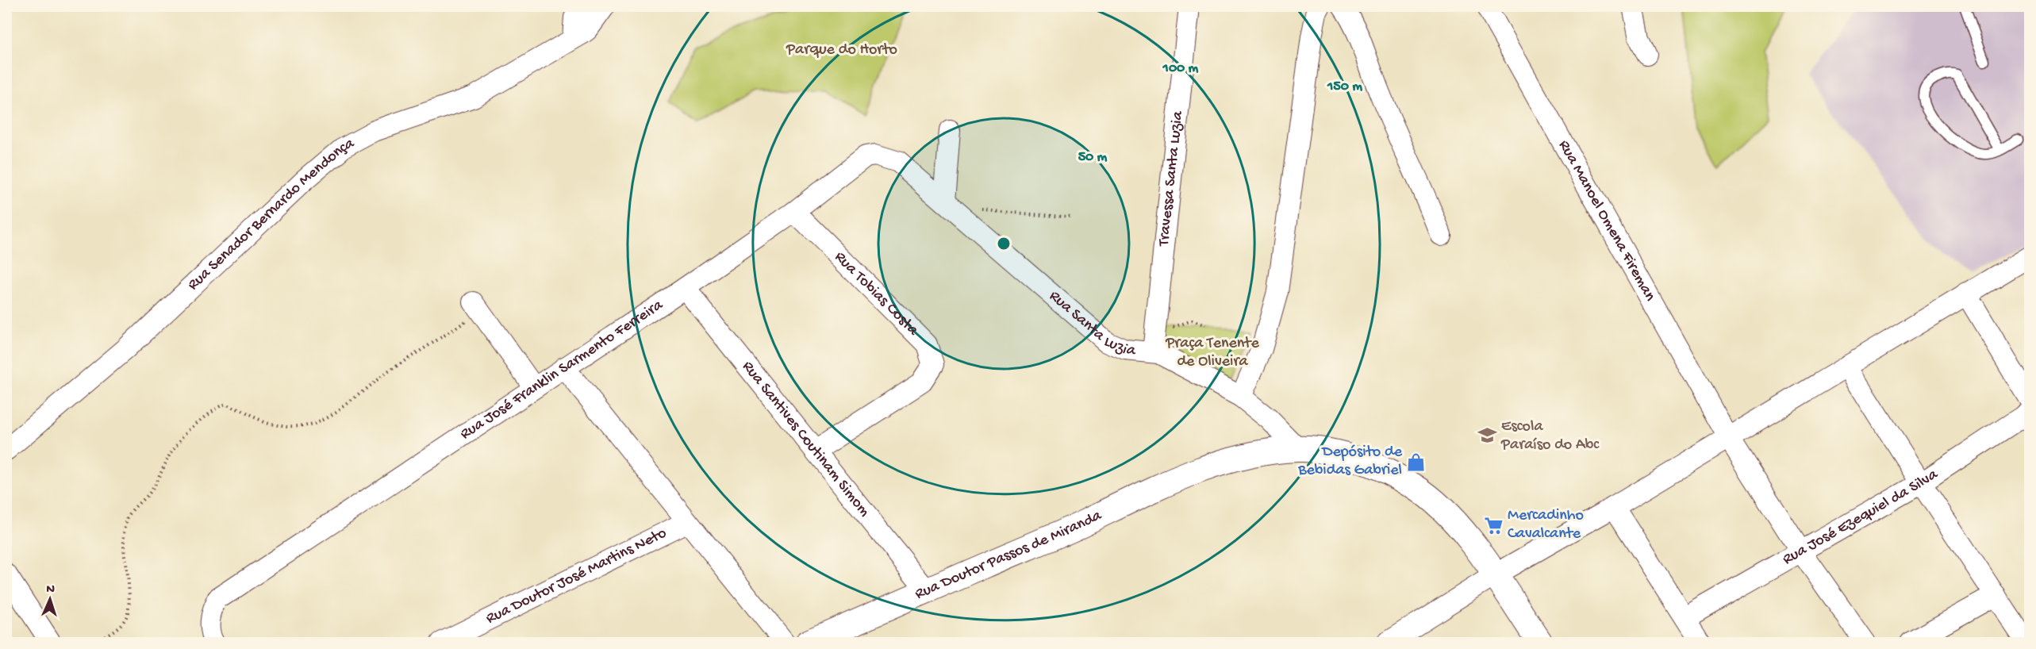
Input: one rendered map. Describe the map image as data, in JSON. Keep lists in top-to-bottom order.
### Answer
{
  "streets": {
    "street": [
      "Travessa Santa Luzia",
      "Rua Senador Bernardo Mendonça",
      "Rua Manoel Omena Fireman",
      "Rua Tobias Costa",
      "Rua Santa Luzia",
      "Rua José Franklin Sarmento Ferreira",
      "Rua Santives Coutinam Simom",
      "Rua José Ezequiel da Silva",
      "Rua Doutor Passos de Miranda",
      "Rua Doutor José Martins Neto"
    ]
  },
  "crossings": [
    ["Travessa Santa Luzia", "Rua Santa Luzia"],
    ["Rua Manoel Omena Fireman", "Rua José Ezequiel da Silva"],
    ["Rua Tobias Costa", "Rua José Franklin Sarmento Ferreira"],
    ["Rua Tobias Costa", "Rua Santives Coutinam Simom"],
    ["Rua Santa Luzia", "Rua José Franklin Sarmento Ferreira"],
    ["Rua Santa Luzia", "Rua Doutor Passos de Miranda"],
    ["Rua José Franklin Sarmento Ferreira", "Rua Santives Coutinam Simom"],
    ["Rua Santives Coutinam Simom", "Rua Doutor Passos de Miranda"]
  ],
  "parks": ["Parque do Horto", "Praça Tenente de Oliveira"],
  "places": {
    "school or university": ["Escola Paraíso do Abc"],
    "shop": ["Depósito de Bebidas Gabriel"],
    "supermarket": ["Mercadinho Cavalcante"]
  },
  "north": "top",
  "rings": ["100 m", "150 m", "50 m"]
}
